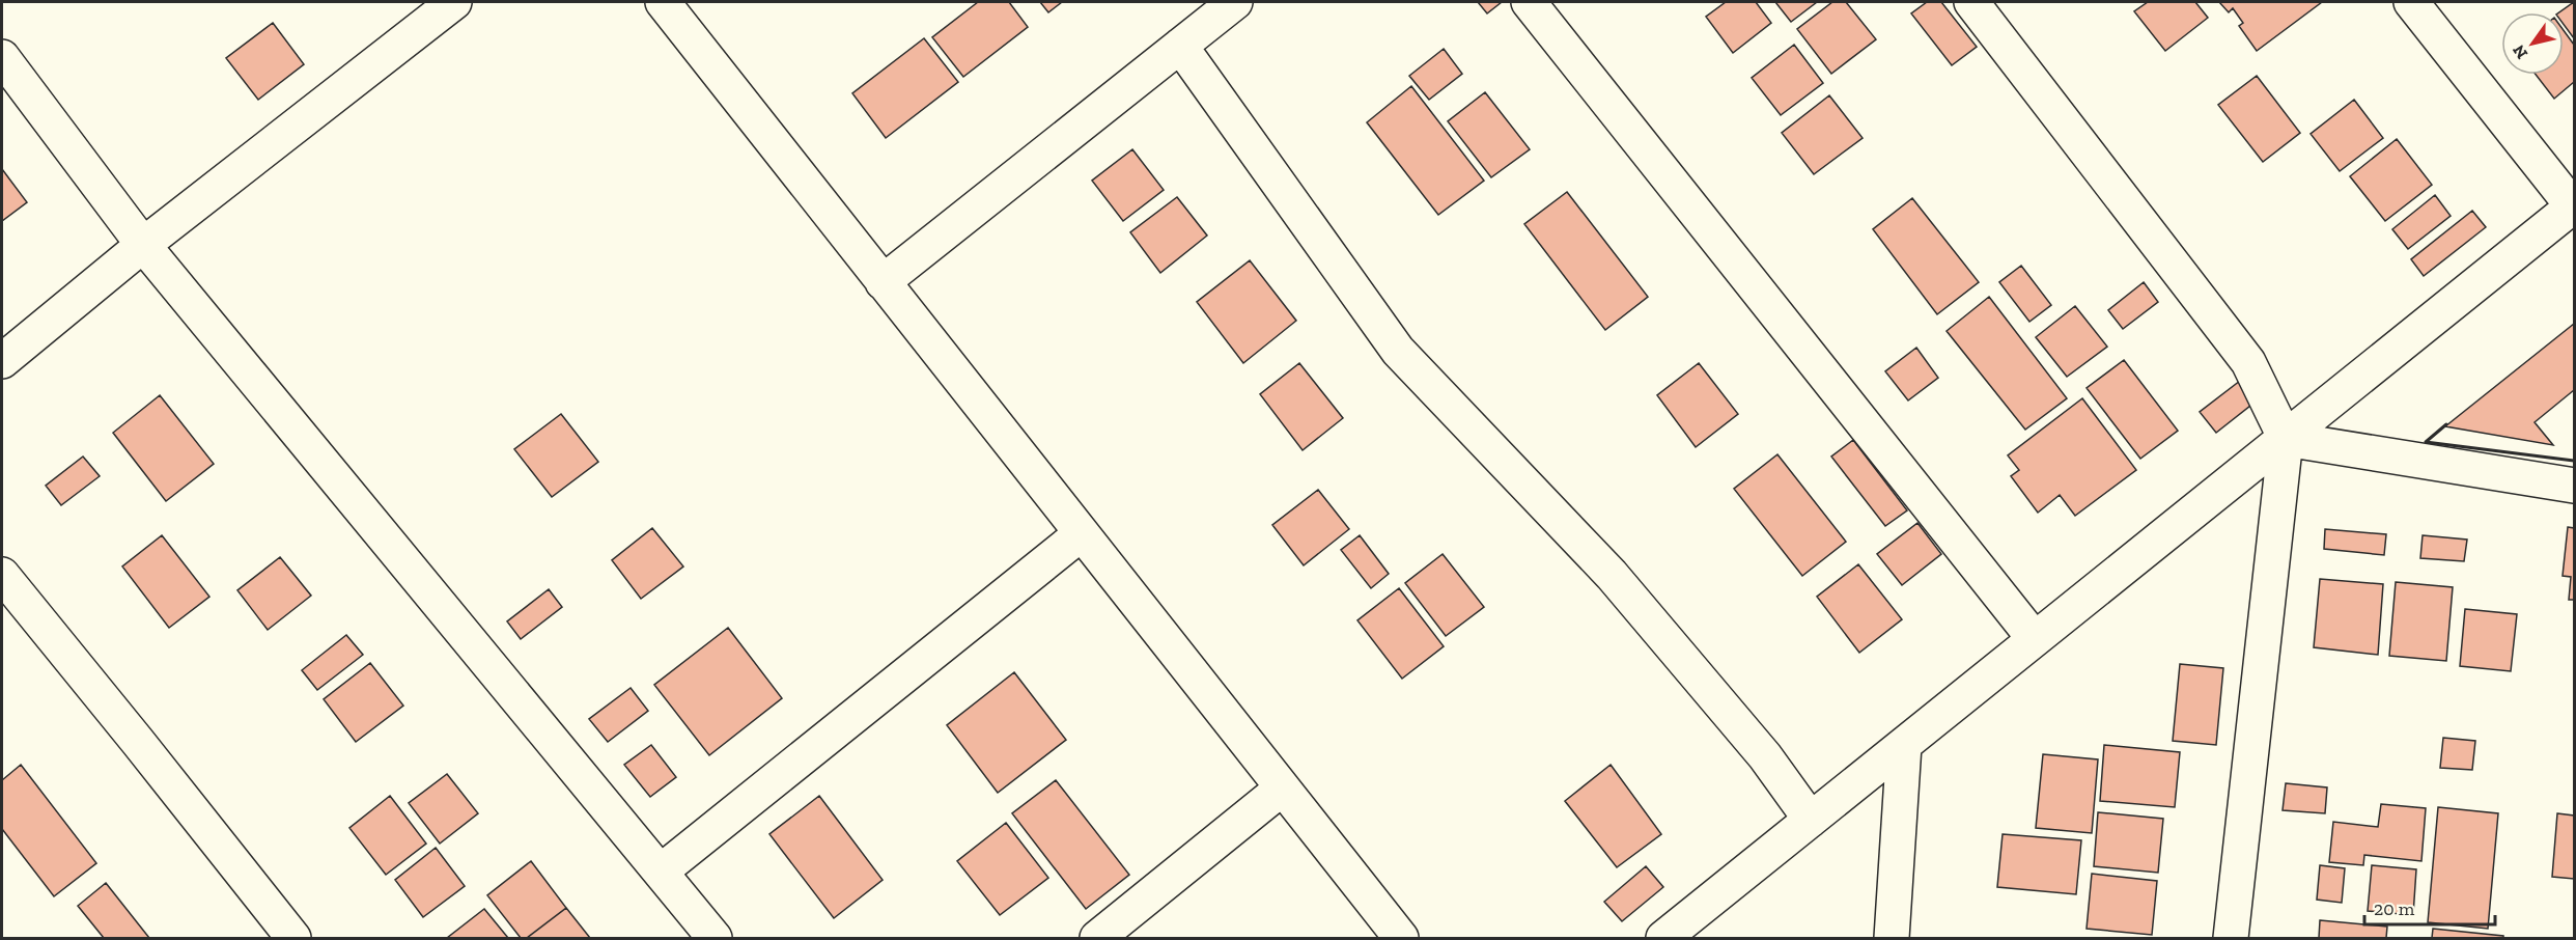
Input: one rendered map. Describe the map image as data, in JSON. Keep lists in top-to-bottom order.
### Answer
{
  "scale_bar": "20 m",
  "north": "bottom left"
}
